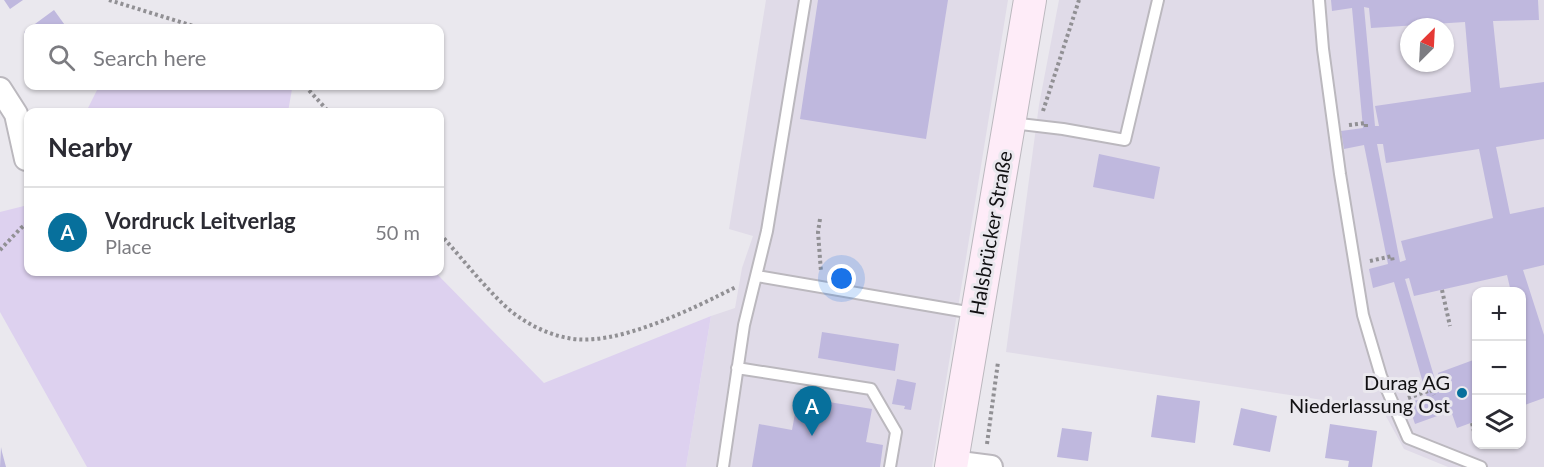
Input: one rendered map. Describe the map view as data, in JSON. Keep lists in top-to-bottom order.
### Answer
{
  "streets": {
    "main road": ["Halsbrücker Straße"]
  },
  "places": ["Durag AG Niederlassung Ost"],
  "north": "top right",
  "page": {
    "search": "Search here",
    "heading": "Nearby",
    "list": [
      {
        "mark": "A",
        "name": "Vordruck Leitverlag",
        "note": "Place",
        "value": "50 m"
      }
    ],
    "map_buttons": ["+", "−"],
    "pins": "A"
  }
}
